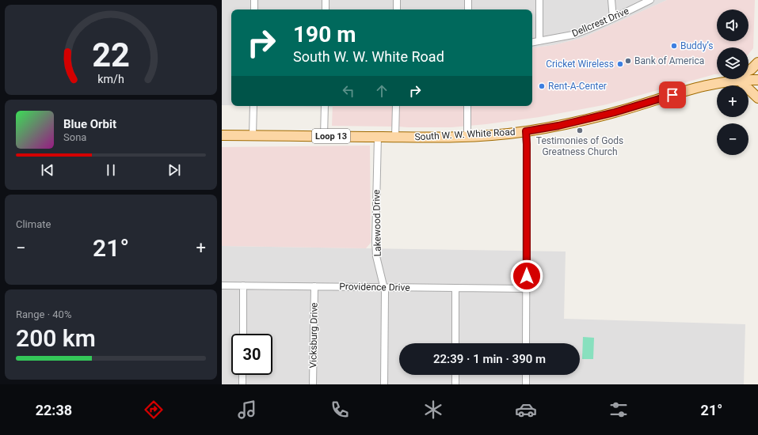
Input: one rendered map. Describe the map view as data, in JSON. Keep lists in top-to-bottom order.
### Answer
{
  "streets": {
    "main road": ["South W. W. White Road", "Loop 13"],
    "street": [
      "Dellcrest Drive",
      "Lakewood Drive",
      "Providence Drive",
      "Vicksburg Drive"
    ]
  },
  "crossings": [
    ["South W. W. White Road", "Lakewood Drive"],
    ["Lakewood Drive", "Providence Drive"],
    ["Providence Drive", "Vicksburg Drive"]
  ],
  "places": [
    "Buddy’s",
    "Bank of America",
    "Cricket Wireless",
    "Rent-A-Center",
    "Testimonies of Gods Greatness Church"
  ],
  "page": {
    "map_buttons": ["+", "−"],
    "turn": ["190 m", "South W. W. White Road"],
    "song": ["Blue Orbit", "Sona"],
    "tile": [
      "Climate",
      ["Range · 40%", "200 km"]
    ],
    "heat": ["−", "21°", "+"],
    "limit": "30",
    "trip": "22:39 · 1 min · 390 m",
    "tabs": ["22:38", "21°"],
    "gauge": ["22", "km/h"]
  }
}
